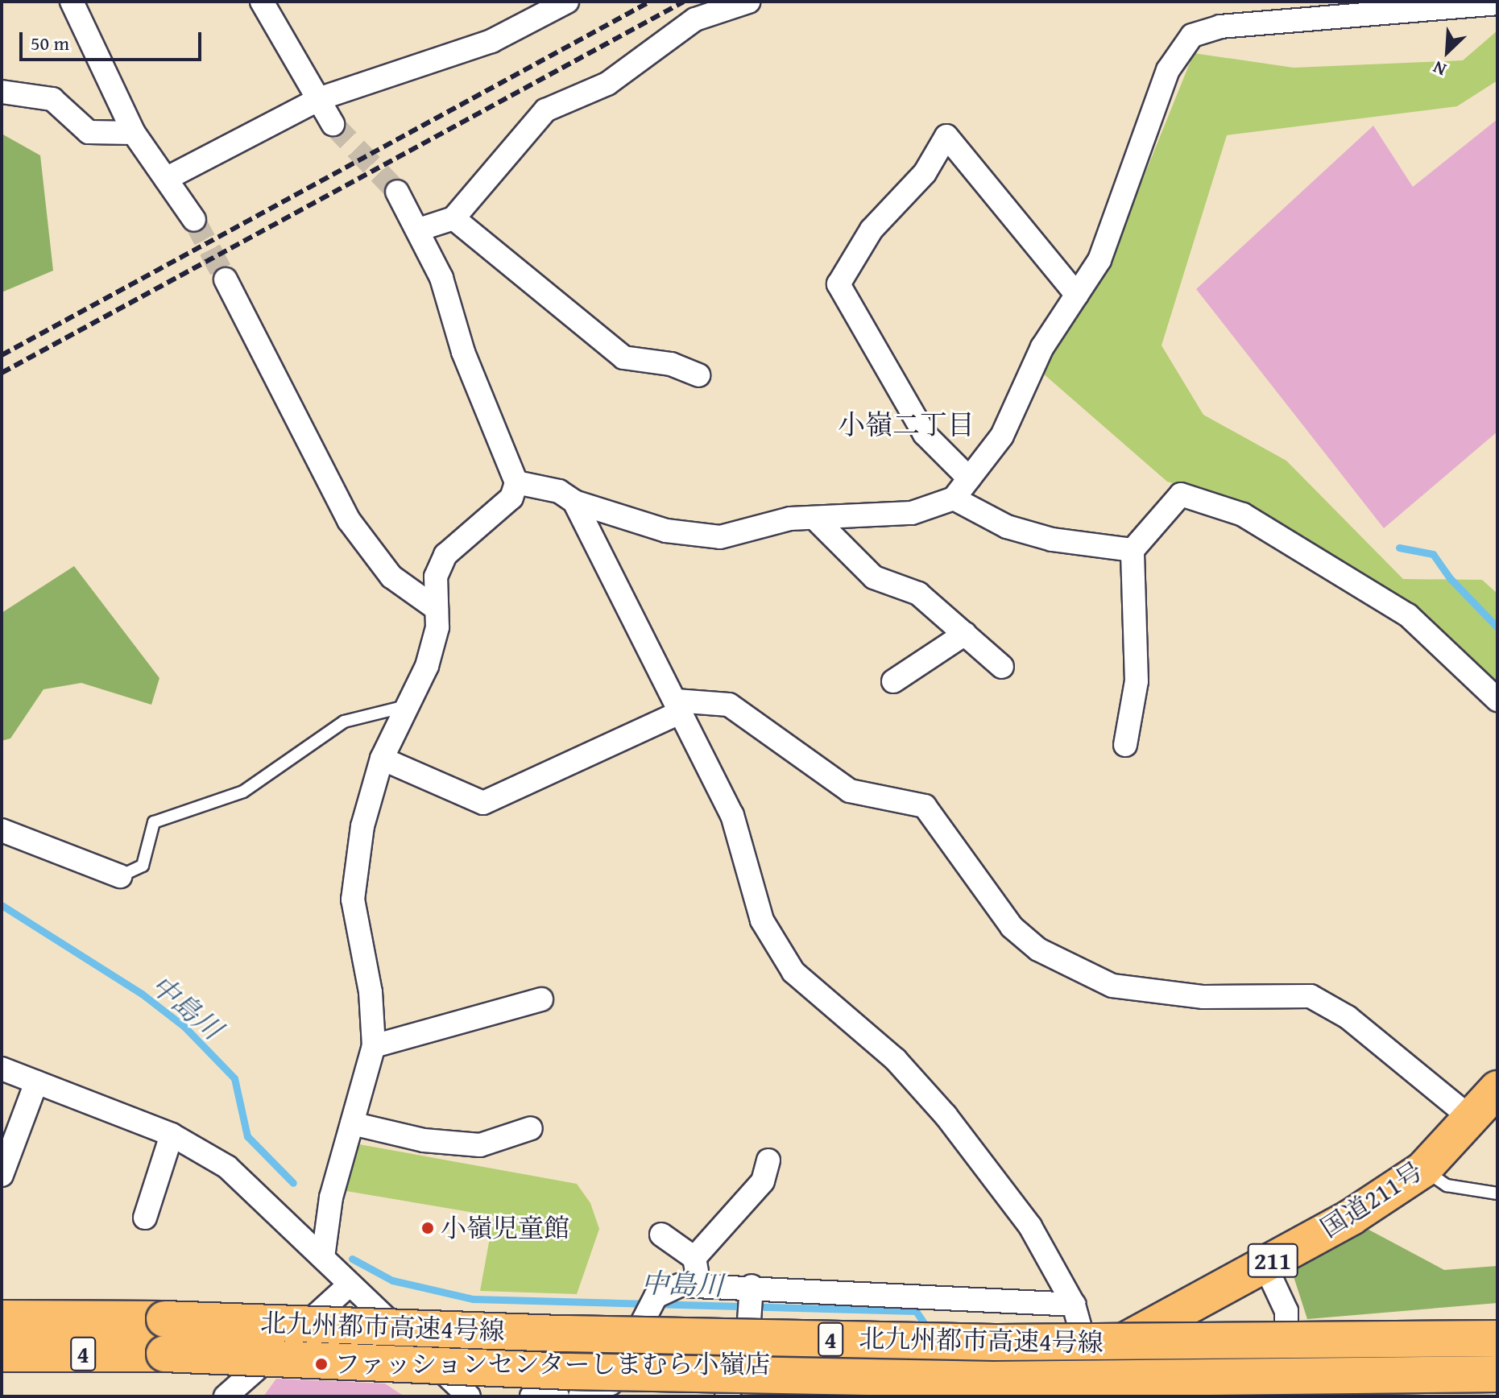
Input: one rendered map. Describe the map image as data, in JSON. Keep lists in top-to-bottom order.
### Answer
{
  "streets": {
    "highway": [
      "国道211号",
      "211",
      "北九州都市高速4号線",
      "4"
    ]
  },
  "districts": ["小嶺二丁目"],
  "water": ["中島川"],
  "places": ["小嶺児童館", "ファッションセンターしまむら小嶺店"],
  "scale_bar": "50 m",
  "north": "bottom left"
}
